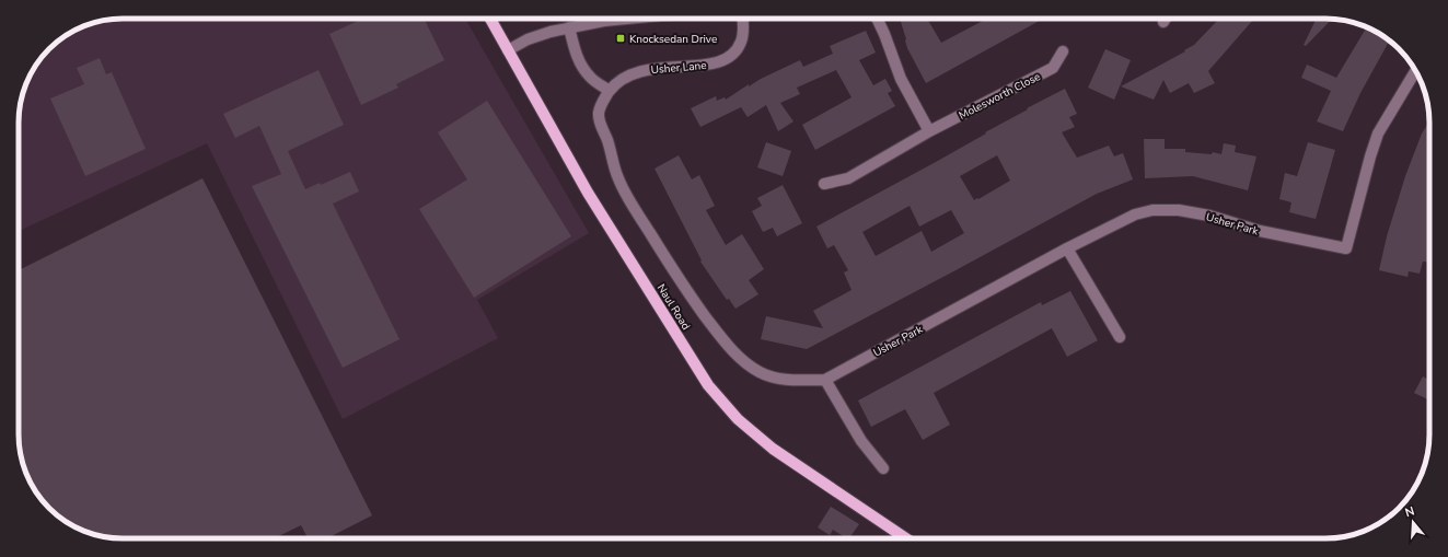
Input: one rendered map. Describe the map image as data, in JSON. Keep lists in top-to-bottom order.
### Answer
{
  "streets": {
    "main road": ["Naul Road"],
    "street": ["Usher Lane", "Molesworth Close", "Usher Park"]
  },
  "crossings": [
    ["Usher Lane", "Usher Park"]
  ],
  "places": {
    "transit": ["Knocksedan Drive"]
  },
  "north": "top"
}
